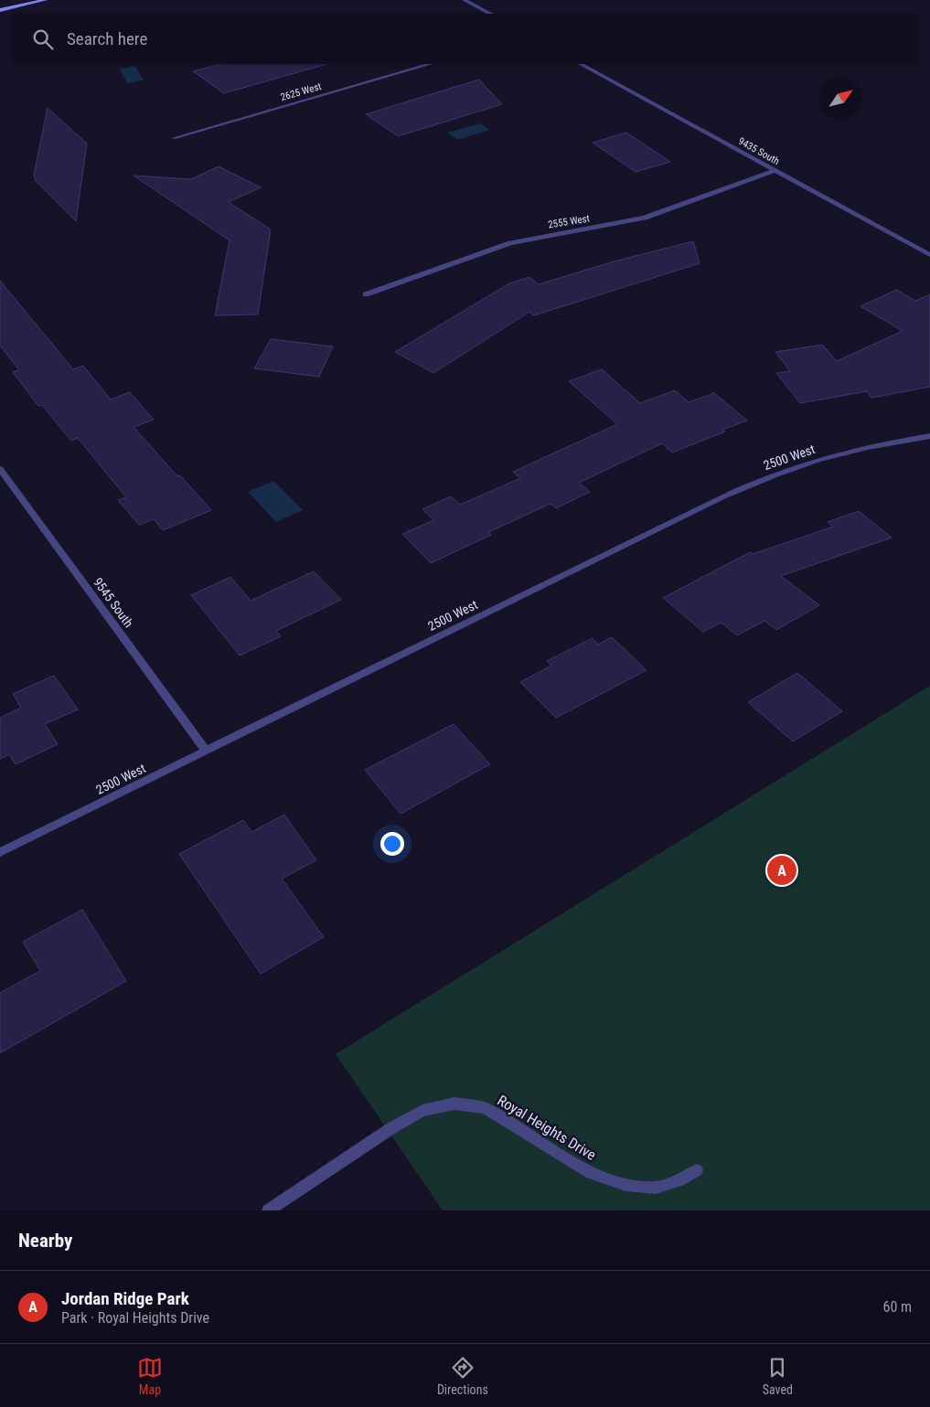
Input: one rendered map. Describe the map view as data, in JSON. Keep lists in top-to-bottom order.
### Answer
{
  "streets": {
    "street": [
      "2625 West",
      "9435 South",
      "2555 West",
      "2500 West",
      "9545 South",
      "Royal Heights Drive"
    ]
  },
  "crossings": [
    ["9435 South", "2555 West"],
    ["2500 West", "9545 South"]
  ],
  "north": "top right",
  "page": {
    "search": "Search here",
    "pins": "A",
    "heading": "Nearby",
    "list": [
      {
        "mark": "A",
        "name": "Jordan Ridge Park",
        "note": "Park · Royal Heights Drive",
        "value": "60 m"
      }
    ],
    "nav": ["Map", "Directions", "Saved"]
  }
}
